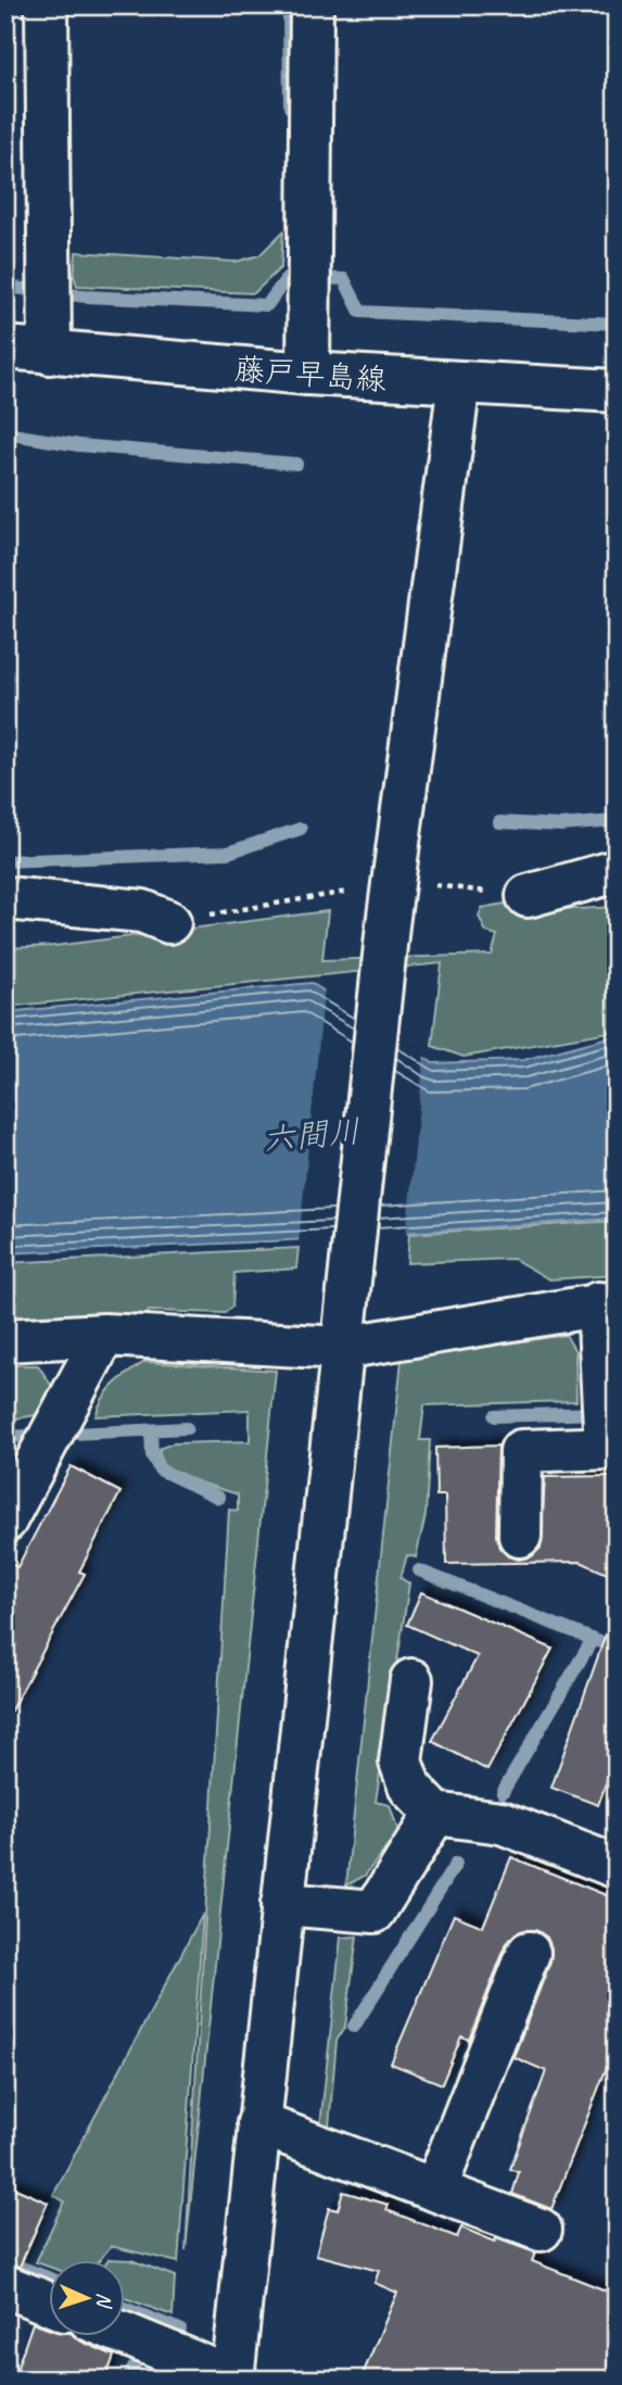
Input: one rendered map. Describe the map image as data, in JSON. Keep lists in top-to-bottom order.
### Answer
{
  "streets": {
    "street": ["藤戸早島線"]
  },
  "water": ["六間川"],
  "north": "right"
}
